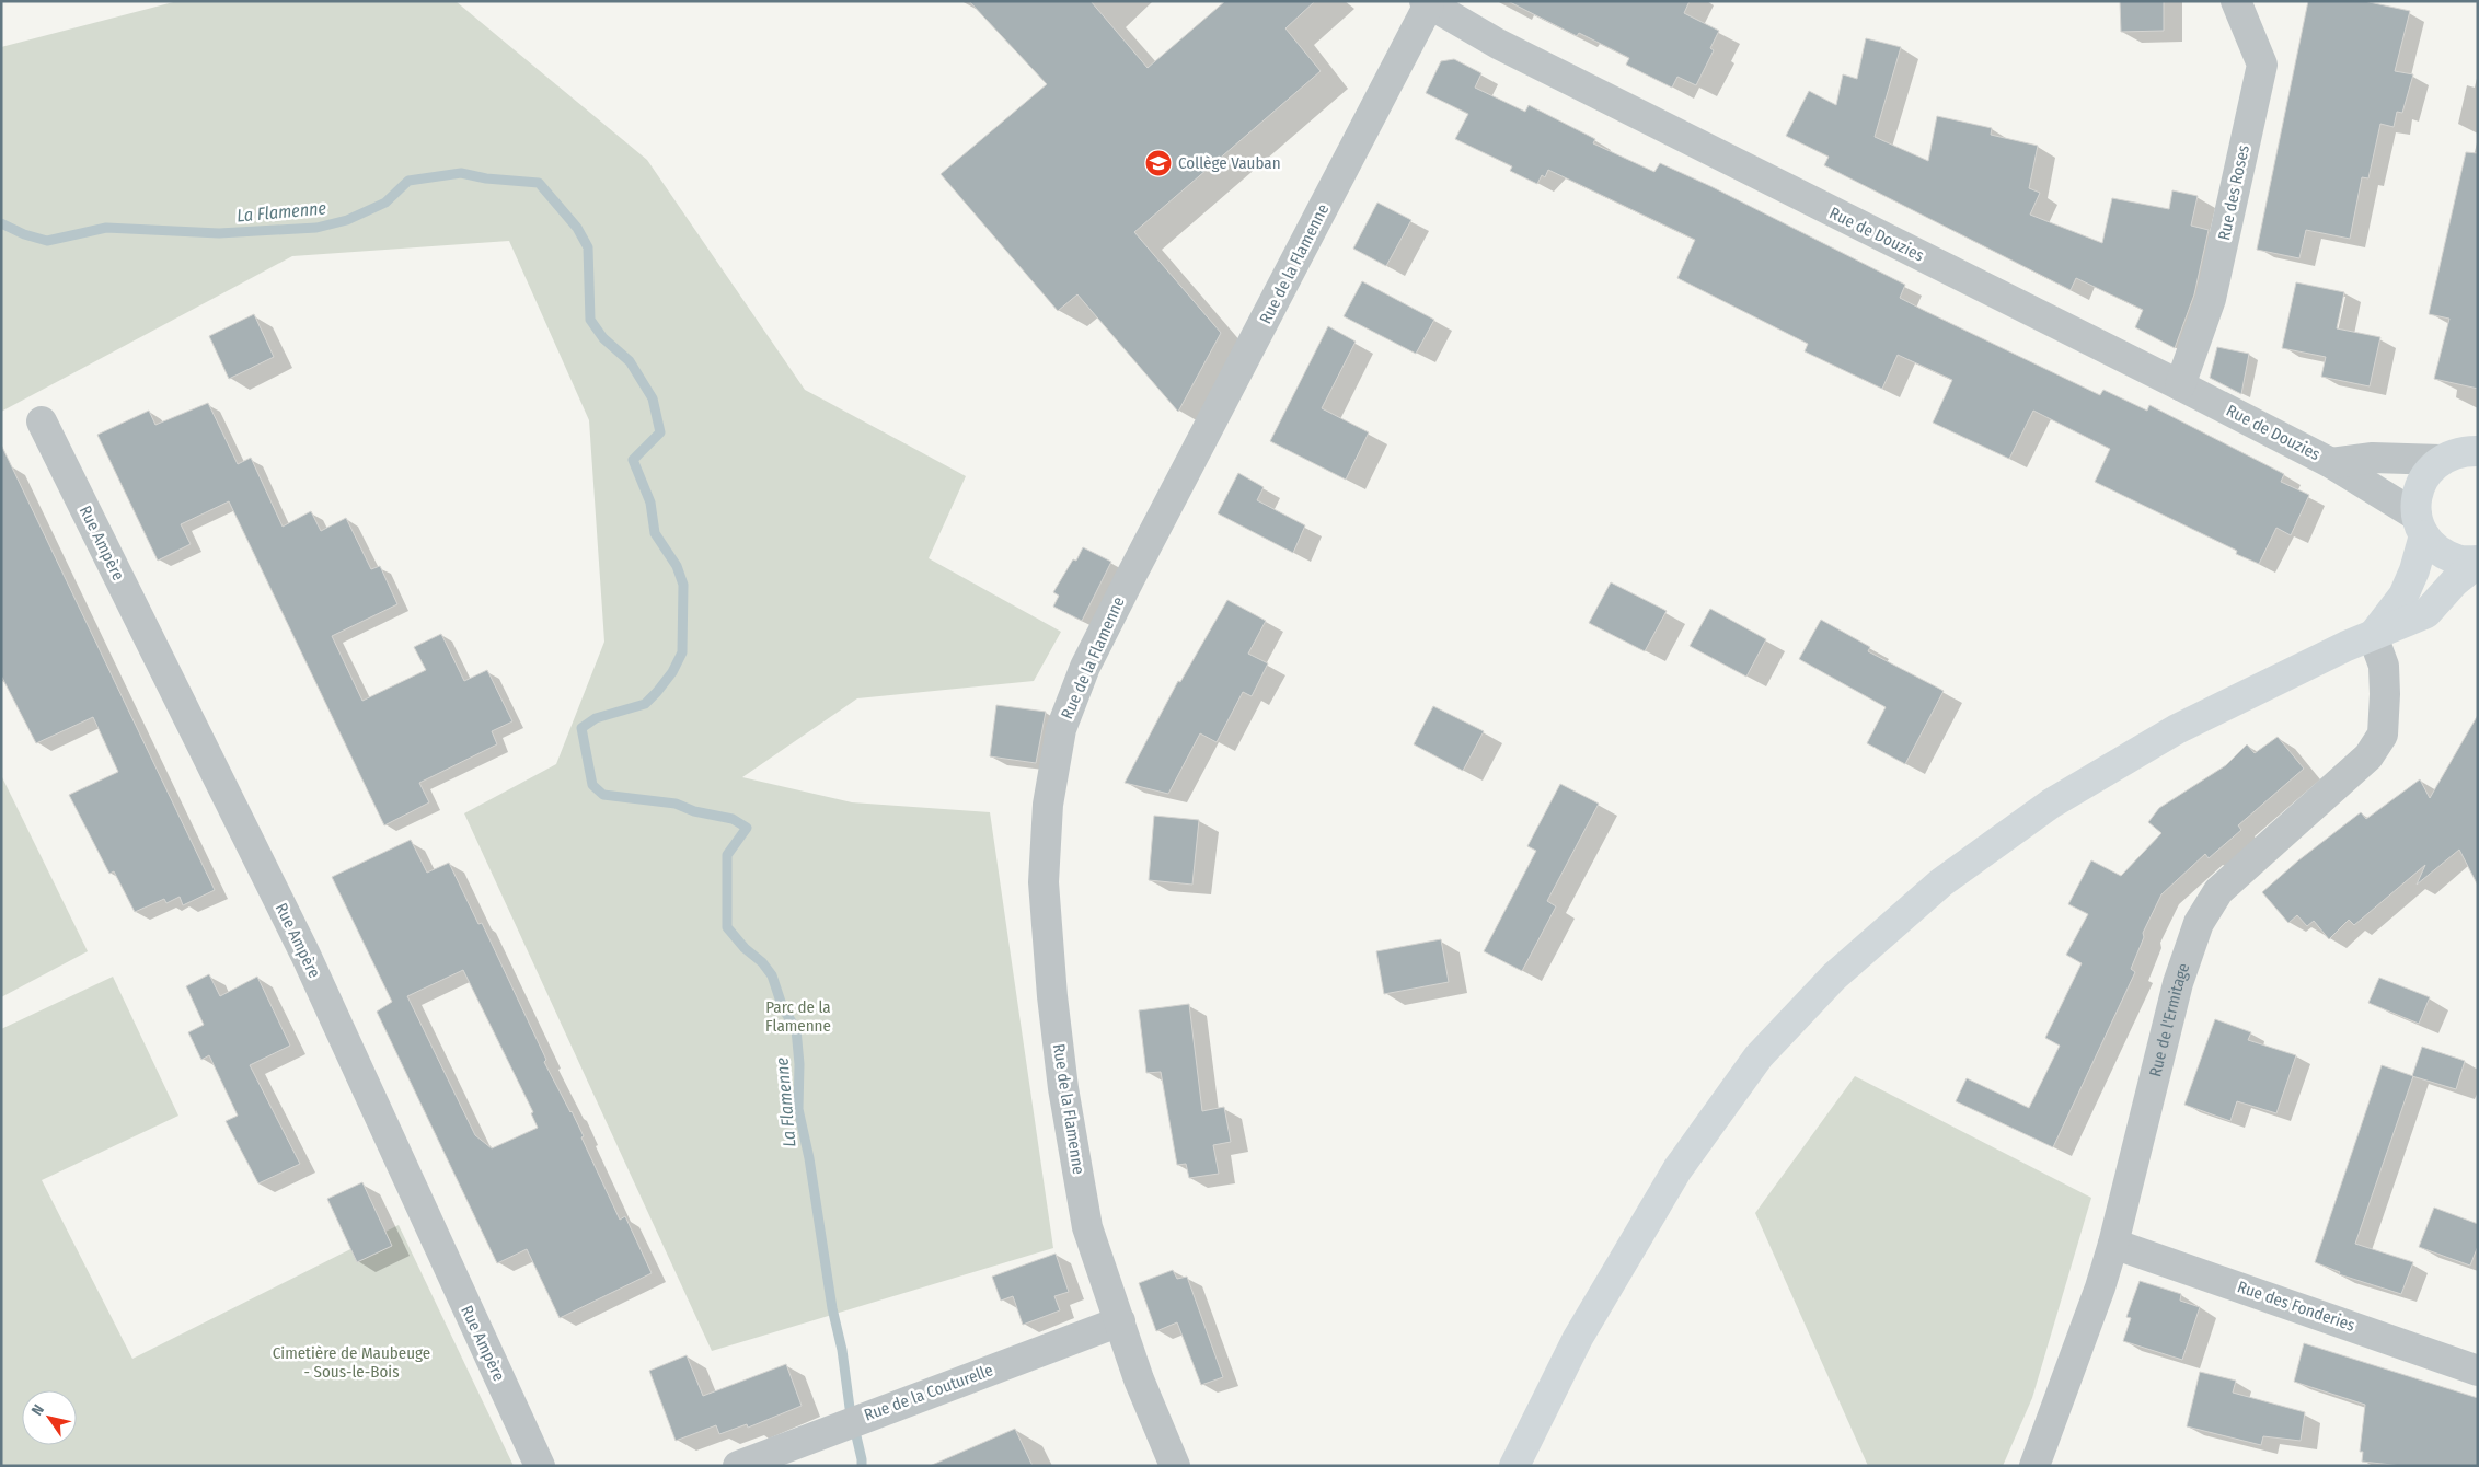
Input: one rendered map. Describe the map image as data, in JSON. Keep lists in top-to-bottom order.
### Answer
{
  "streets": {
    "street": [
      "Rue des Roses",
      "Rue de Douzies",
      "Rue de la Flamenne",
      "Rue Ampère",
      "Rue de l'Ermitage",
      "Rue des Fonderies",
      "Rue de la Couturelle"
    ]
  },
  "crossings": [
    ["Rue des Roses", "Rue de Douzies"],
    ["Rue de Douzies", "Rue de la Flamenne"],
    ["Rue de la Flamenne", "Rue de la Couturelle"],
    ["Rue de l'Ermitage", "Rue des Fonderies"]
  ],
  "water": ["La Flamenne"],
  "parks": ["Parc de la Flamenne", "Cimetière de Maubeuge - Sous-le-Bois"],
  "places": {
    "school or university": ["Collège Vauban"]
  },
  "north": "top left"
}
